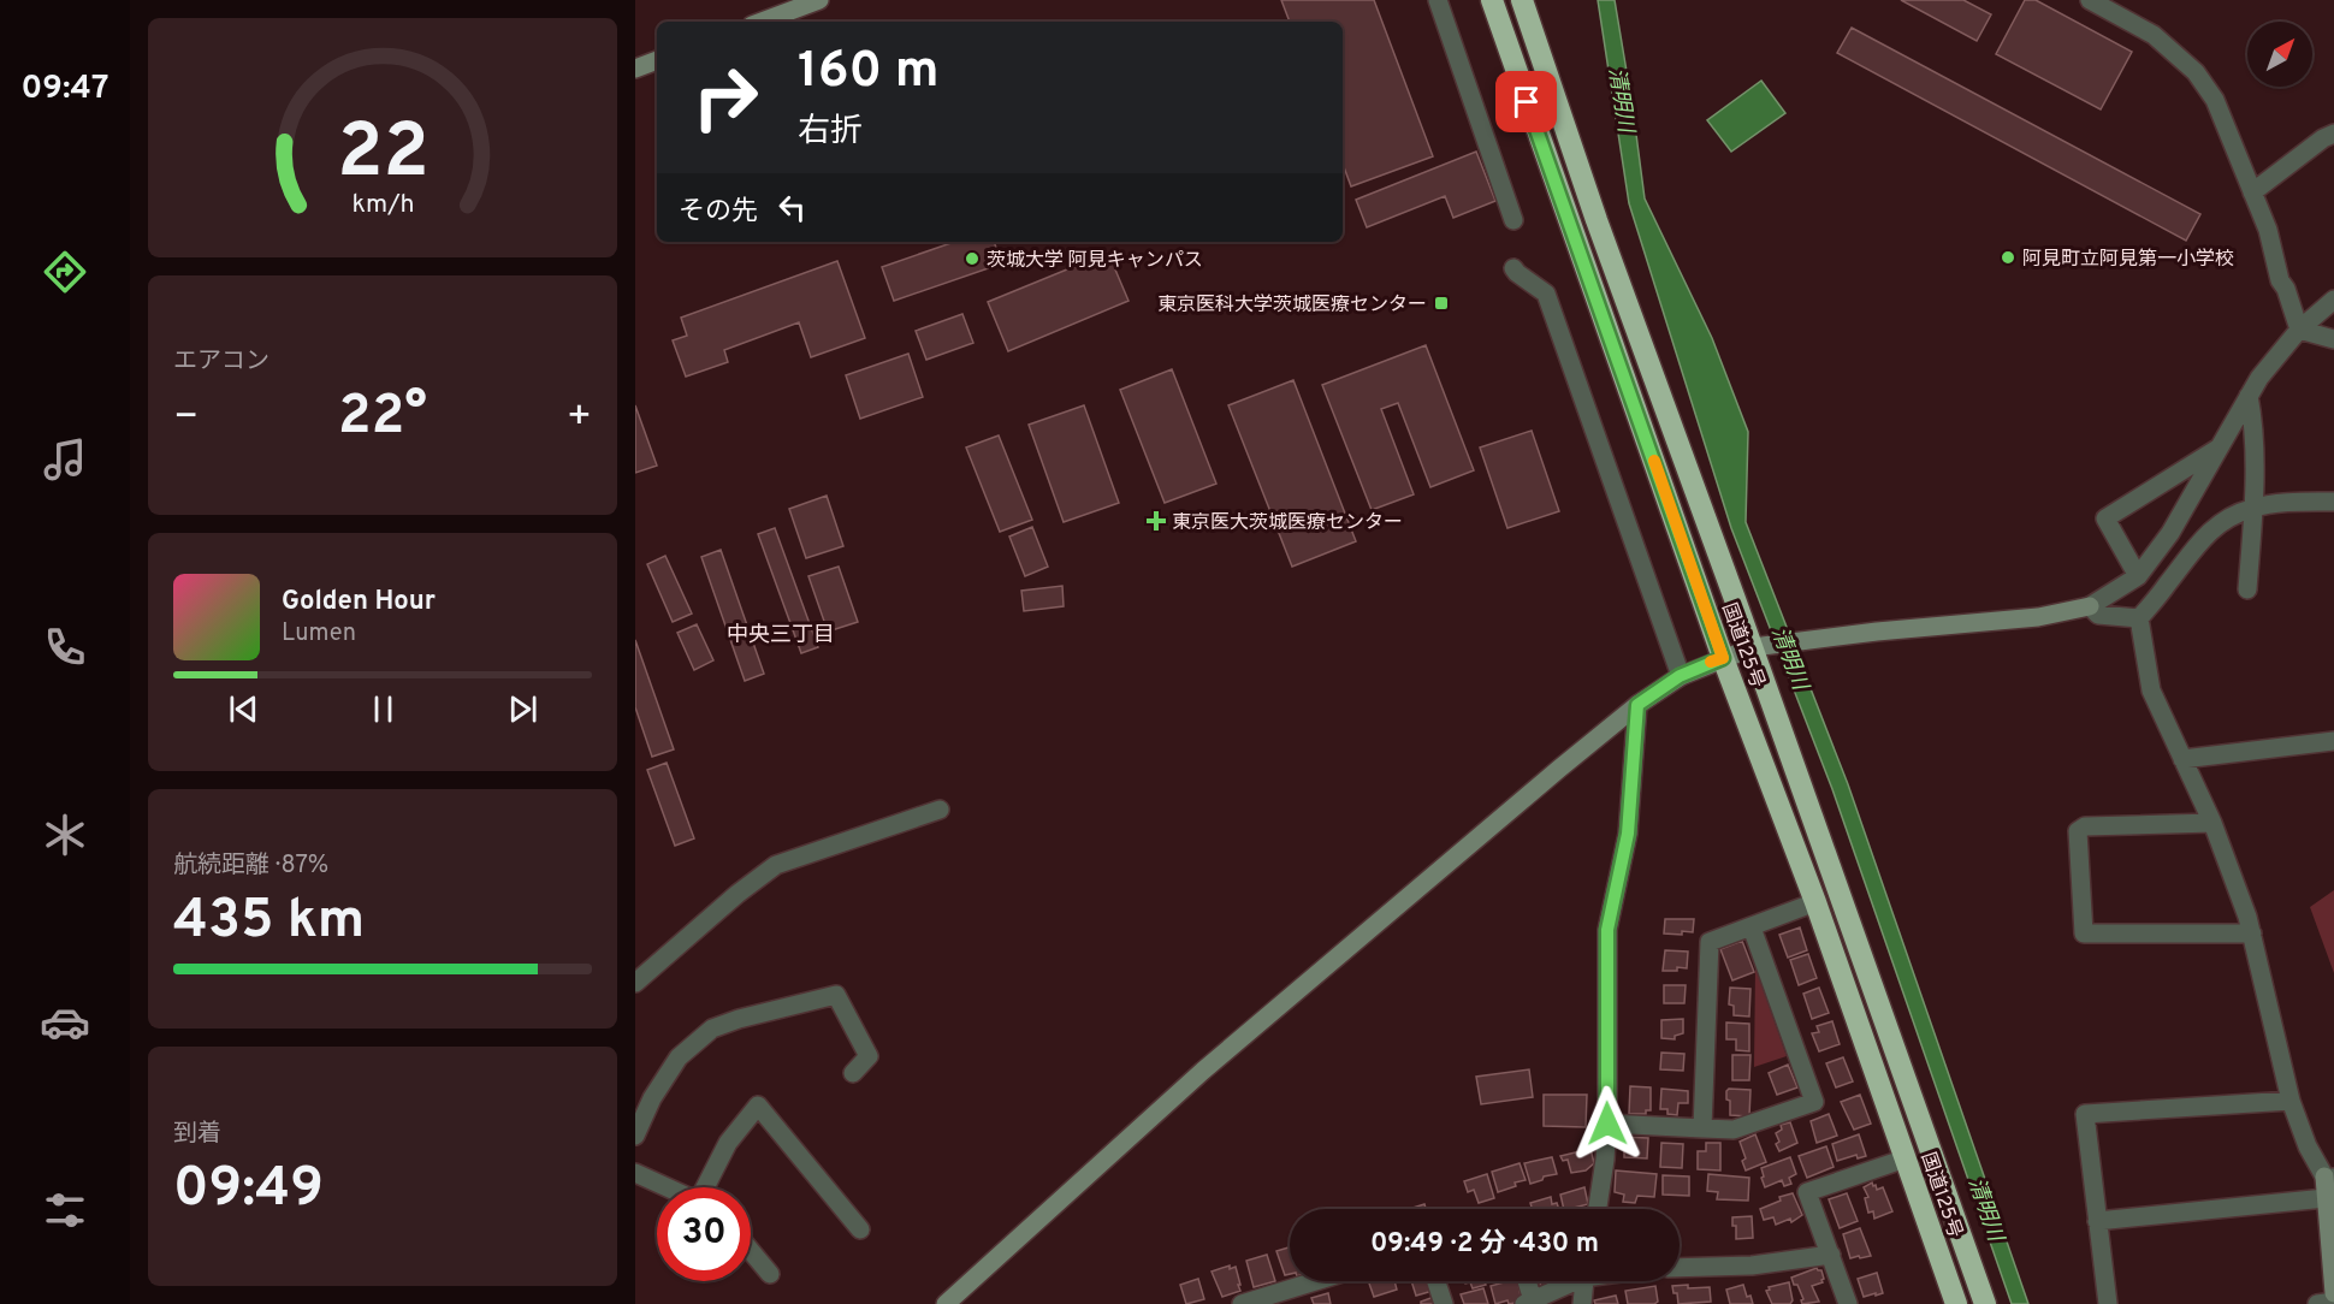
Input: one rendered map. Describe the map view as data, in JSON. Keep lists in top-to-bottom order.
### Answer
{
  "streets": {
    "highway": ["国道125号"]
  },
  "districts": ["中央三丁目"],
  "water": ["清明川"],
  "places": {
    "other": ["阿見町立阿見第一小学校", "茨城大学 阿見キャンパス"],
    "transit": ["東京医科大学茨城医療センター"],
    "health": ["東京医大茨城医療センター"]
  },
  "north": "top right",
  "page": {
    "tabs": "09:47",
    "turn": ["160 m", "右折"],
    "then": "その先",
    "tile": [
      "エアコン",
      ["航続距離 · 87%", "435 km"],
      ["到着", "09:49"]
    ],
    "heat": ["−", "22°", "+"],
    "song": ["Golden Hour", "Lumen"],
    "limit": "30",
    "trip": "09:49 · 2 分 · 430 m",
    "gauge": ["22", "km/h"]
  }
}
